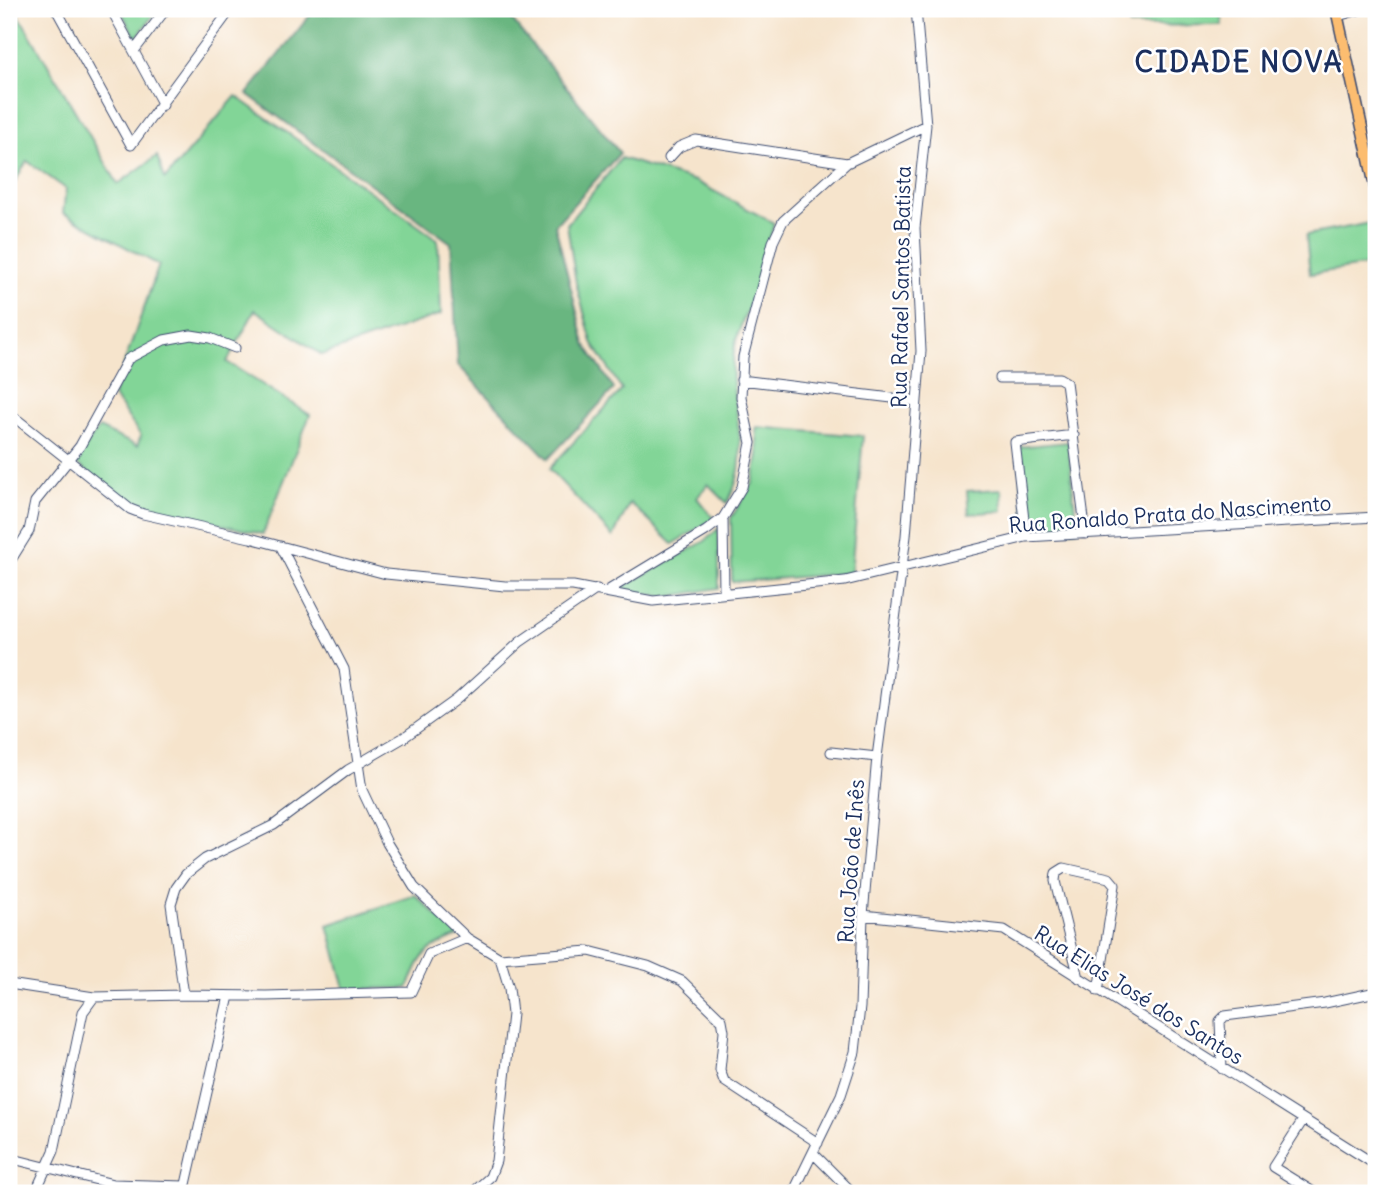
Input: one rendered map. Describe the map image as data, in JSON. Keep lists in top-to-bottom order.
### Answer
{
  "streets": {
    "street": [
      "Rua Rafael Santos Batista",
      "Rua Ronaldo Prata do Nascimento",
      "Rua João de Inês",
      "Rua Elias José dos Santos"
    ]
  },
  "crossings": [
    ["Rua Rafael Santos Batista", "Rua Ronaldo Prata do Nascimento"],
    ["Rua Rafael Santos Batista", "Rua João de Inês"],
    ["Rua Ronaldo Prata do Nascimento", "Rua João de Inês"],
    ["Rua João de Inês", "Rua Elias José dos Santos"]
  ],
  "districts": ["CIDADE NOVA"]
}
